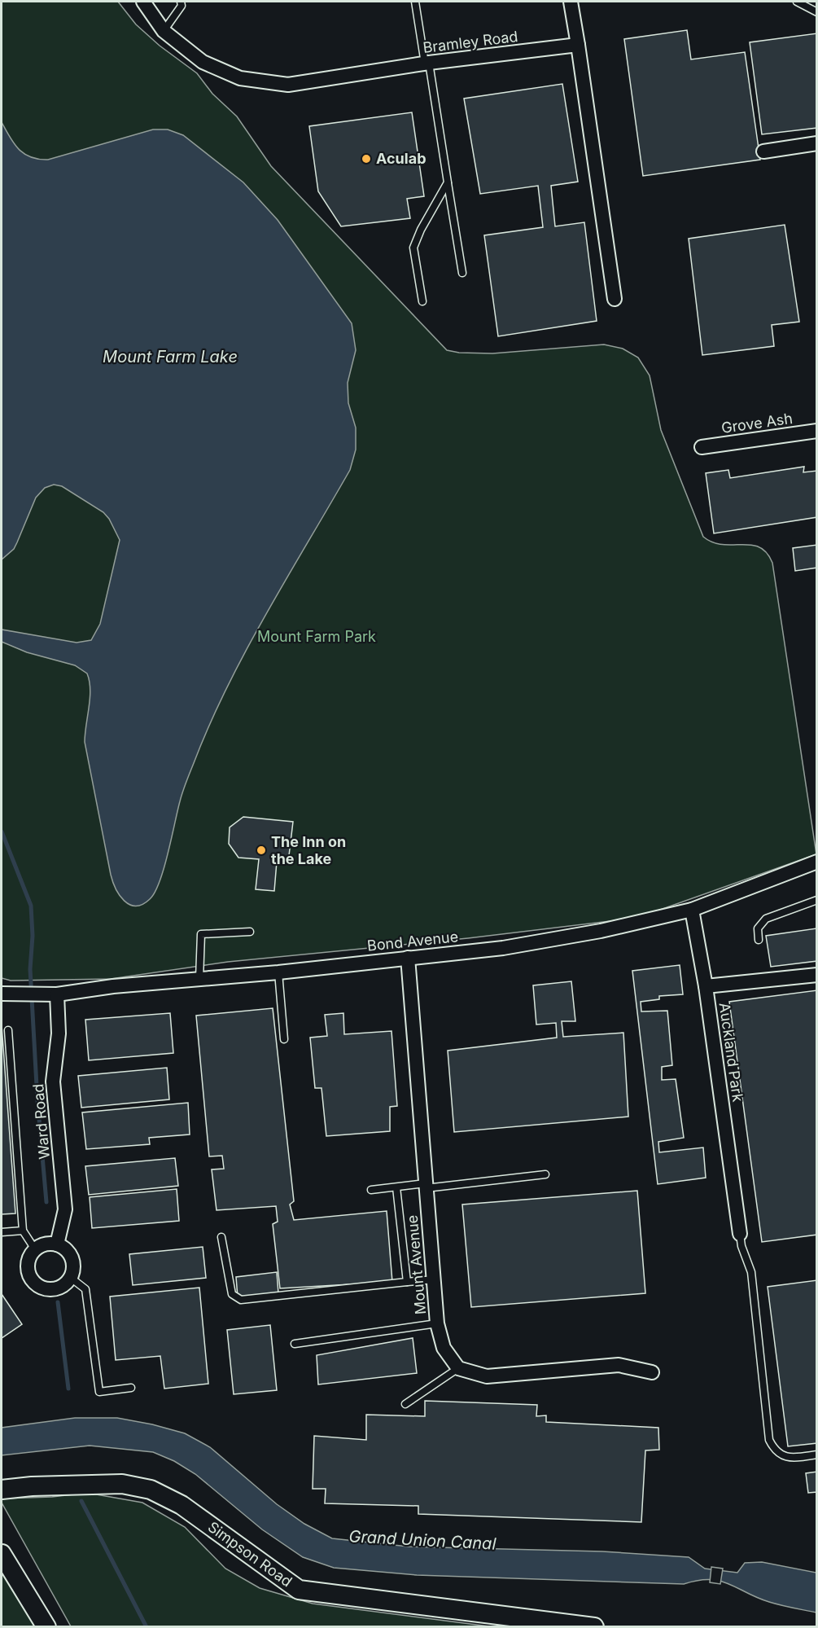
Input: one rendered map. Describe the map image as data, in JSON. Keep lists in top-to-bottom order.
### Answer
{
  "streets": {
    "street": [
      "Bramley Road",
      "Grove Ash",
      "Bond Avenue",
      "Auckland Park",
      "Ward Road",
      "Mount Avenue",
      "Simpson Road"
    ]
  },
  "crossings": [
    ["Bond Avenue", "Ward Road"],
    ["Bond Avenue", "Mount Avenue"]
  ],
  "water": ["Mount Farm Lake", "Grand Union Canal"],
  "parks": ["Mount Farm Park"],
  "places": ["Aculab", "The Inn on the Lake"]
}
